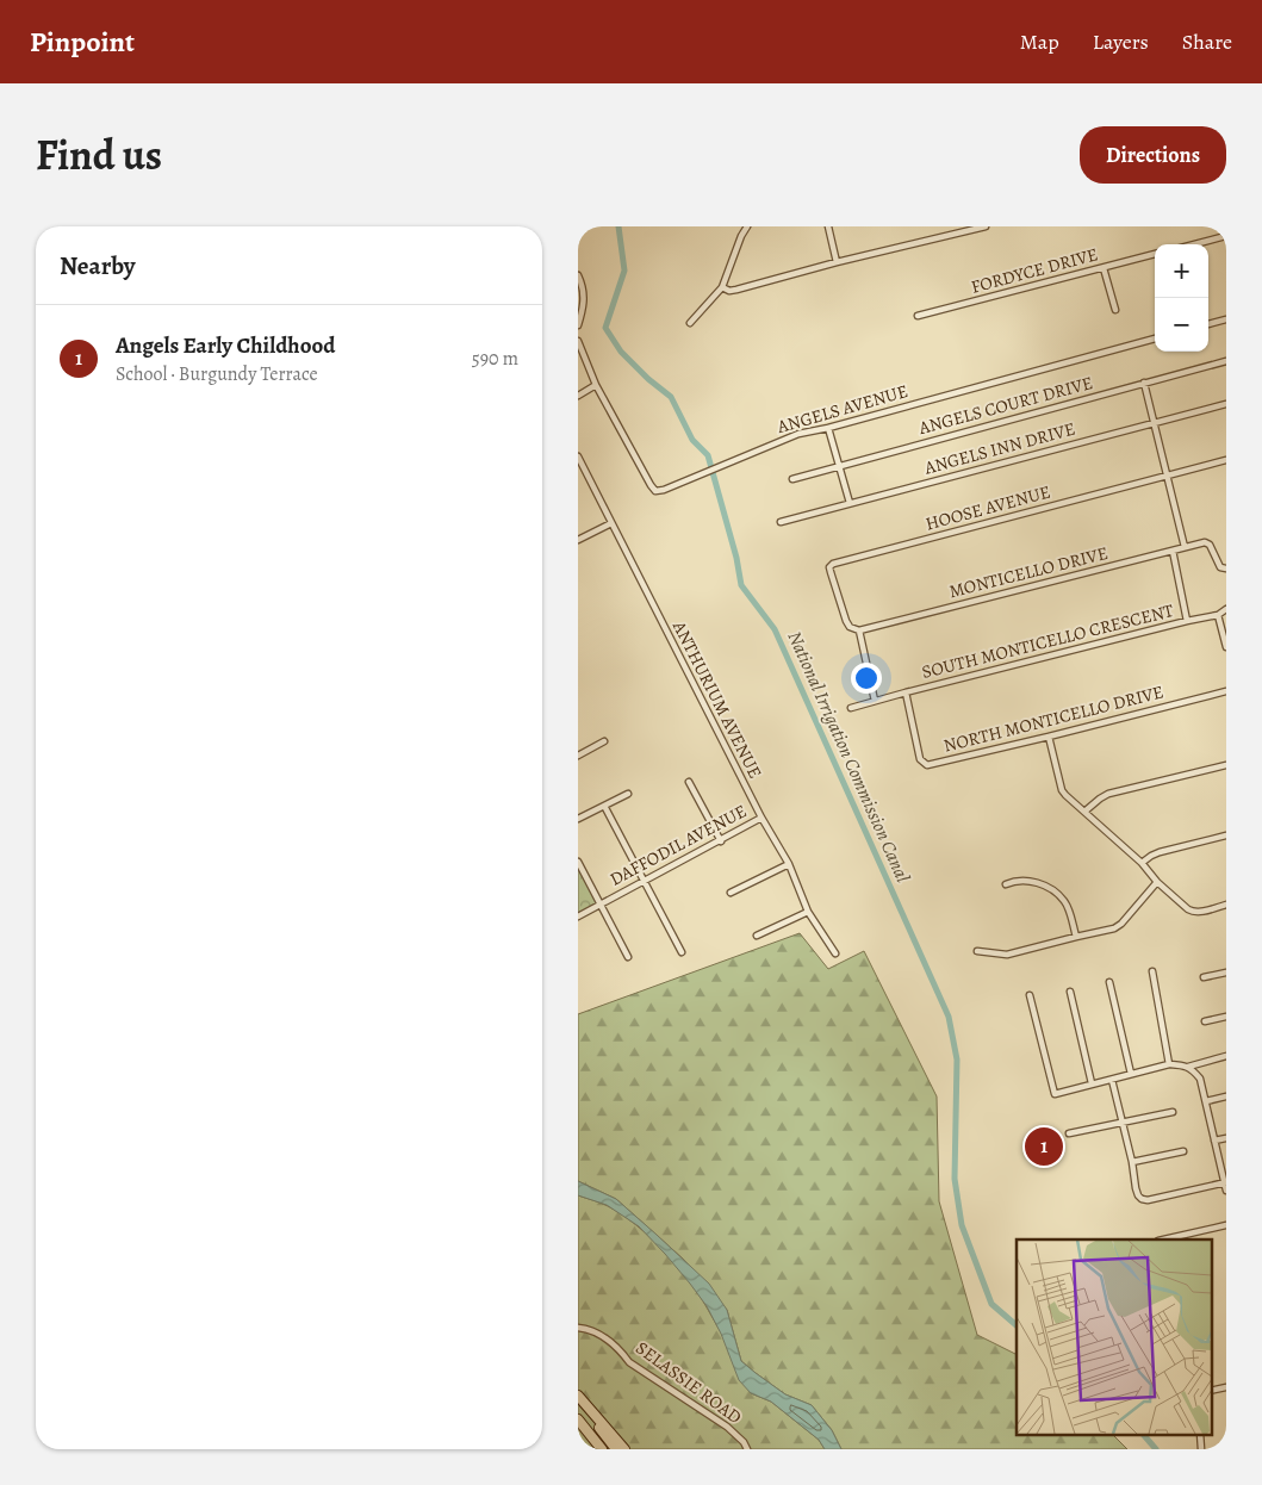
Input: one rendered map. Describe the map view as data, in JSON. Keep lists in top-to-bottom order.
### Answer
{
  "streets": {
    "street": [
      "FORDYCE DRIVE",
      "ANGELS COURT DRIVE",
      "ANGELS AVENUE",
      "ANGELS INN DRIVE",
      "HOOSE AVENUE",
      "MONTICELLO DRIVE",
      "SOUTH MONTICELLO CRESCENT",
      "ANTHURIUM AVENUE",
      "NORTH MONTICELLO DRIVE",
      "DAFFODIL AVENUE",
      "SELASSIE ROAD"
    ]
  },
  "crossings": [
    ["HOOSE AVENUE", "MONTICELLO DRIVE"],
    ["SOUTH MONTICELLO CRESCENT", "NORTH MONTICELLO DRIVE"],
    ["ANTHURIUM AVENUE", "DAFFODIL AVENUE"]
  ],
  "water": ["National Irrigation Commission Canal"],
  "page": {
    "header": "Pinpoint",
    "nav": ["Map", "Layers", "Share"],
    "title": "Find us",
    "buttons": "Directions",
    "heading": "Nearby",
    "map_buttons": ["+", "−"],
    "list": [
      {
        "mark": "1",
        "name": "Angels Early Childhood",
        "note": "School · Burgundy Terrace",
        "value": "590 m"
      }
    ],
    "pins": "1"
  }
}
